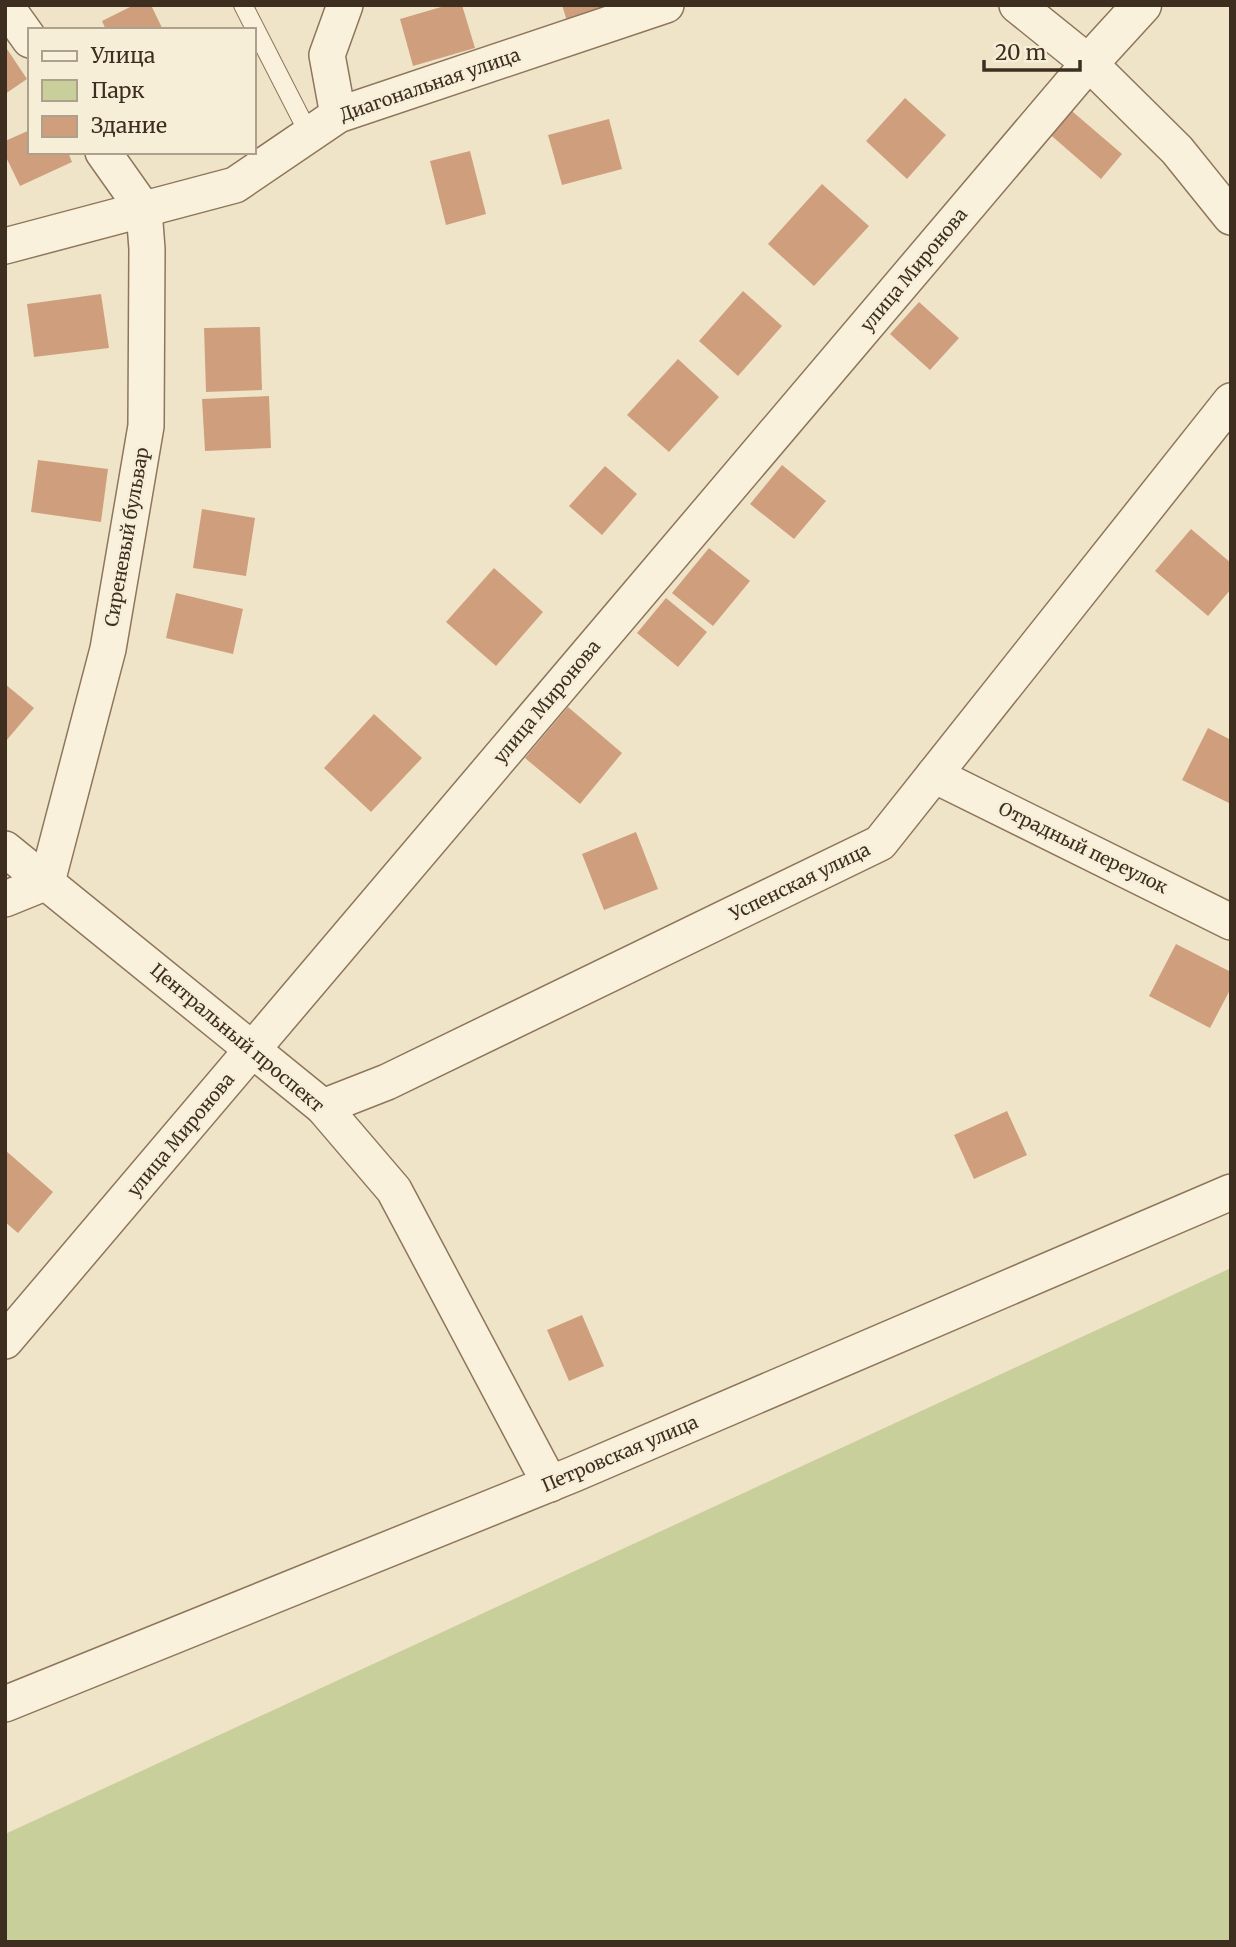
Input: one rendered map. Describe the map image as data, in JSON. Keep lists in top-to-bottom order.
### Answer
{
  "streets": {
    "street": [
      "Диагональная улица",
      "улица Миронова",
      "Сиреневый бульвар",
      "Отрадный переулок",
      "Успенская улица",
      "Центральный проспект",
      "Петровская улица"
    ]
  },
  "crossings": [
    ["Диагональная улица", "Сиреневый бульвар"],
    ["улица Миронова", "Центральный проспект"],
    ["Сиреневый бульвар", "Центральный проспект"],
    ["Отрадный переулок", "Успенская улица"],
    ["Успенская улица", "Центральный проспект"],
    ["Центральный проспект", "Петровская улица"]
  ],
  "legend": ["Улица", "Парк", "Здание"],
  "scale_bar": "20 m"
}
